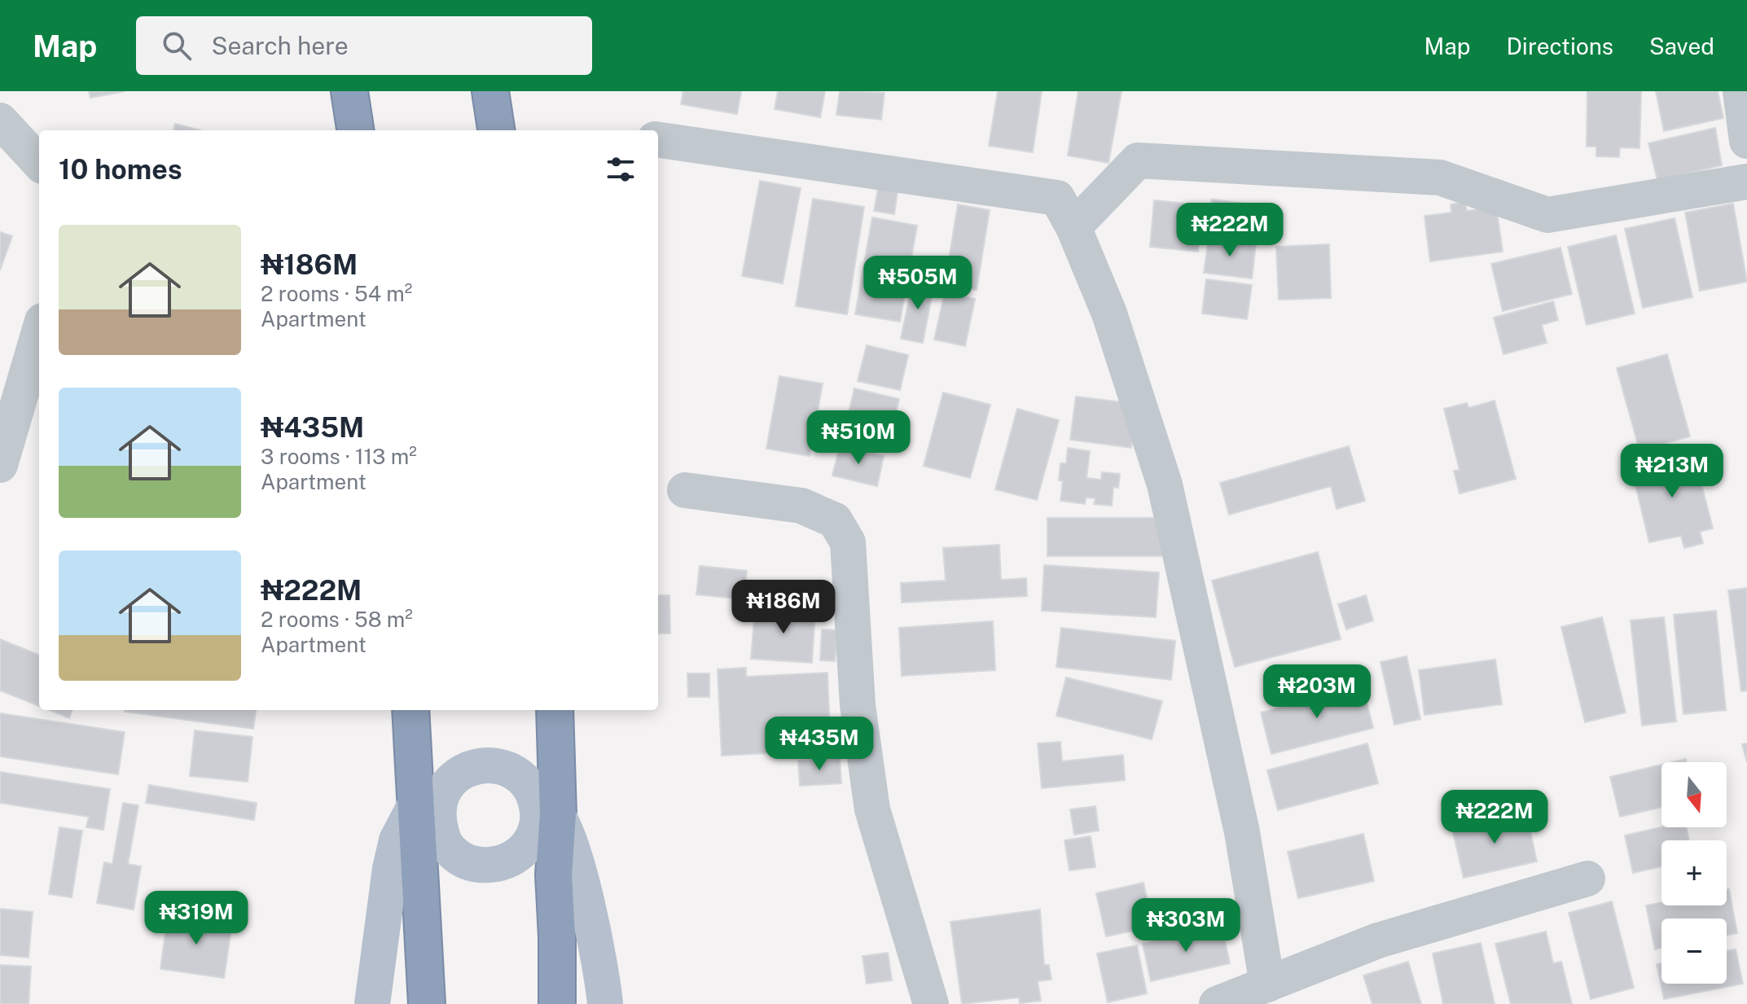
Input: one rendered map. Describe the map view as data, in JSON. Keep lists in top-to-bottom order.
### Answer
{
  "north": "bottom",
  "page": {
    "header": "Map",
    "search": "Search here",
    "nav": ["Map", "Directions", "Saved"],
    "heading": "10 homes",
    "price": [
      "₦222M",
      "₦505M",
      "₦510M",
      "₦213M",
      "₦186M",
      "₦203M",
      "₦435M",
      "₦222M",
      "₦319M",
      "₦303M"
    ],
    "list": [
      {
        "name": "₦186M",
        "note": "2 rooms · 54 m² · Apartment"
      },
      {
        "name": "₦435M",
        "note": "3 rooms · 113 m² · Apartment"
      },
      {
        "name": "₦222M",
        "note": "2 rooms · 58 m² · Apartment"
      }
    ],
    "map_buttons": ["+", "−"]
  }
}
